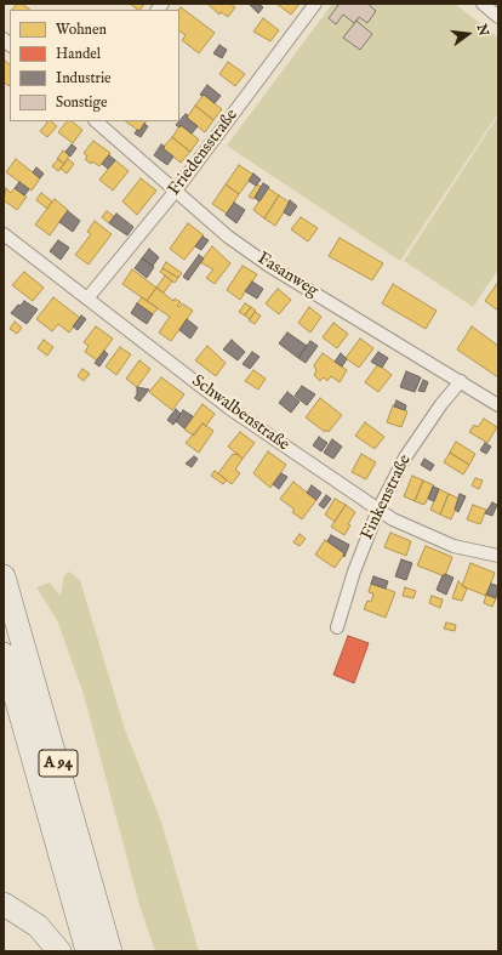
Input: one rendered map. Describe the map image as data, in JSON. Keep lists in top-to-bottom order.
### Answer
{
  "streets": {
    "highway": ["A 94"],
    "street": [
      "Friedensstraße",
      "Fasanweg",
      "Schwalbenstraße",
      "Finkenstraße"
    ]
  },
  "crossings": [
    ["Friedensstraße", "Fasanweg"],
    ["Friedensstraße", "Schwalbenstraße"],
    ["Fasanweg", "Finkenstraße"],
    ["Schwalbenstraße", "Finkenstraße"]
  ],
  "legend": [
    "Wohnen",
    "Handel",
    "Industrie",
    "Sonstige"
  ],
  "north": "right"
}
